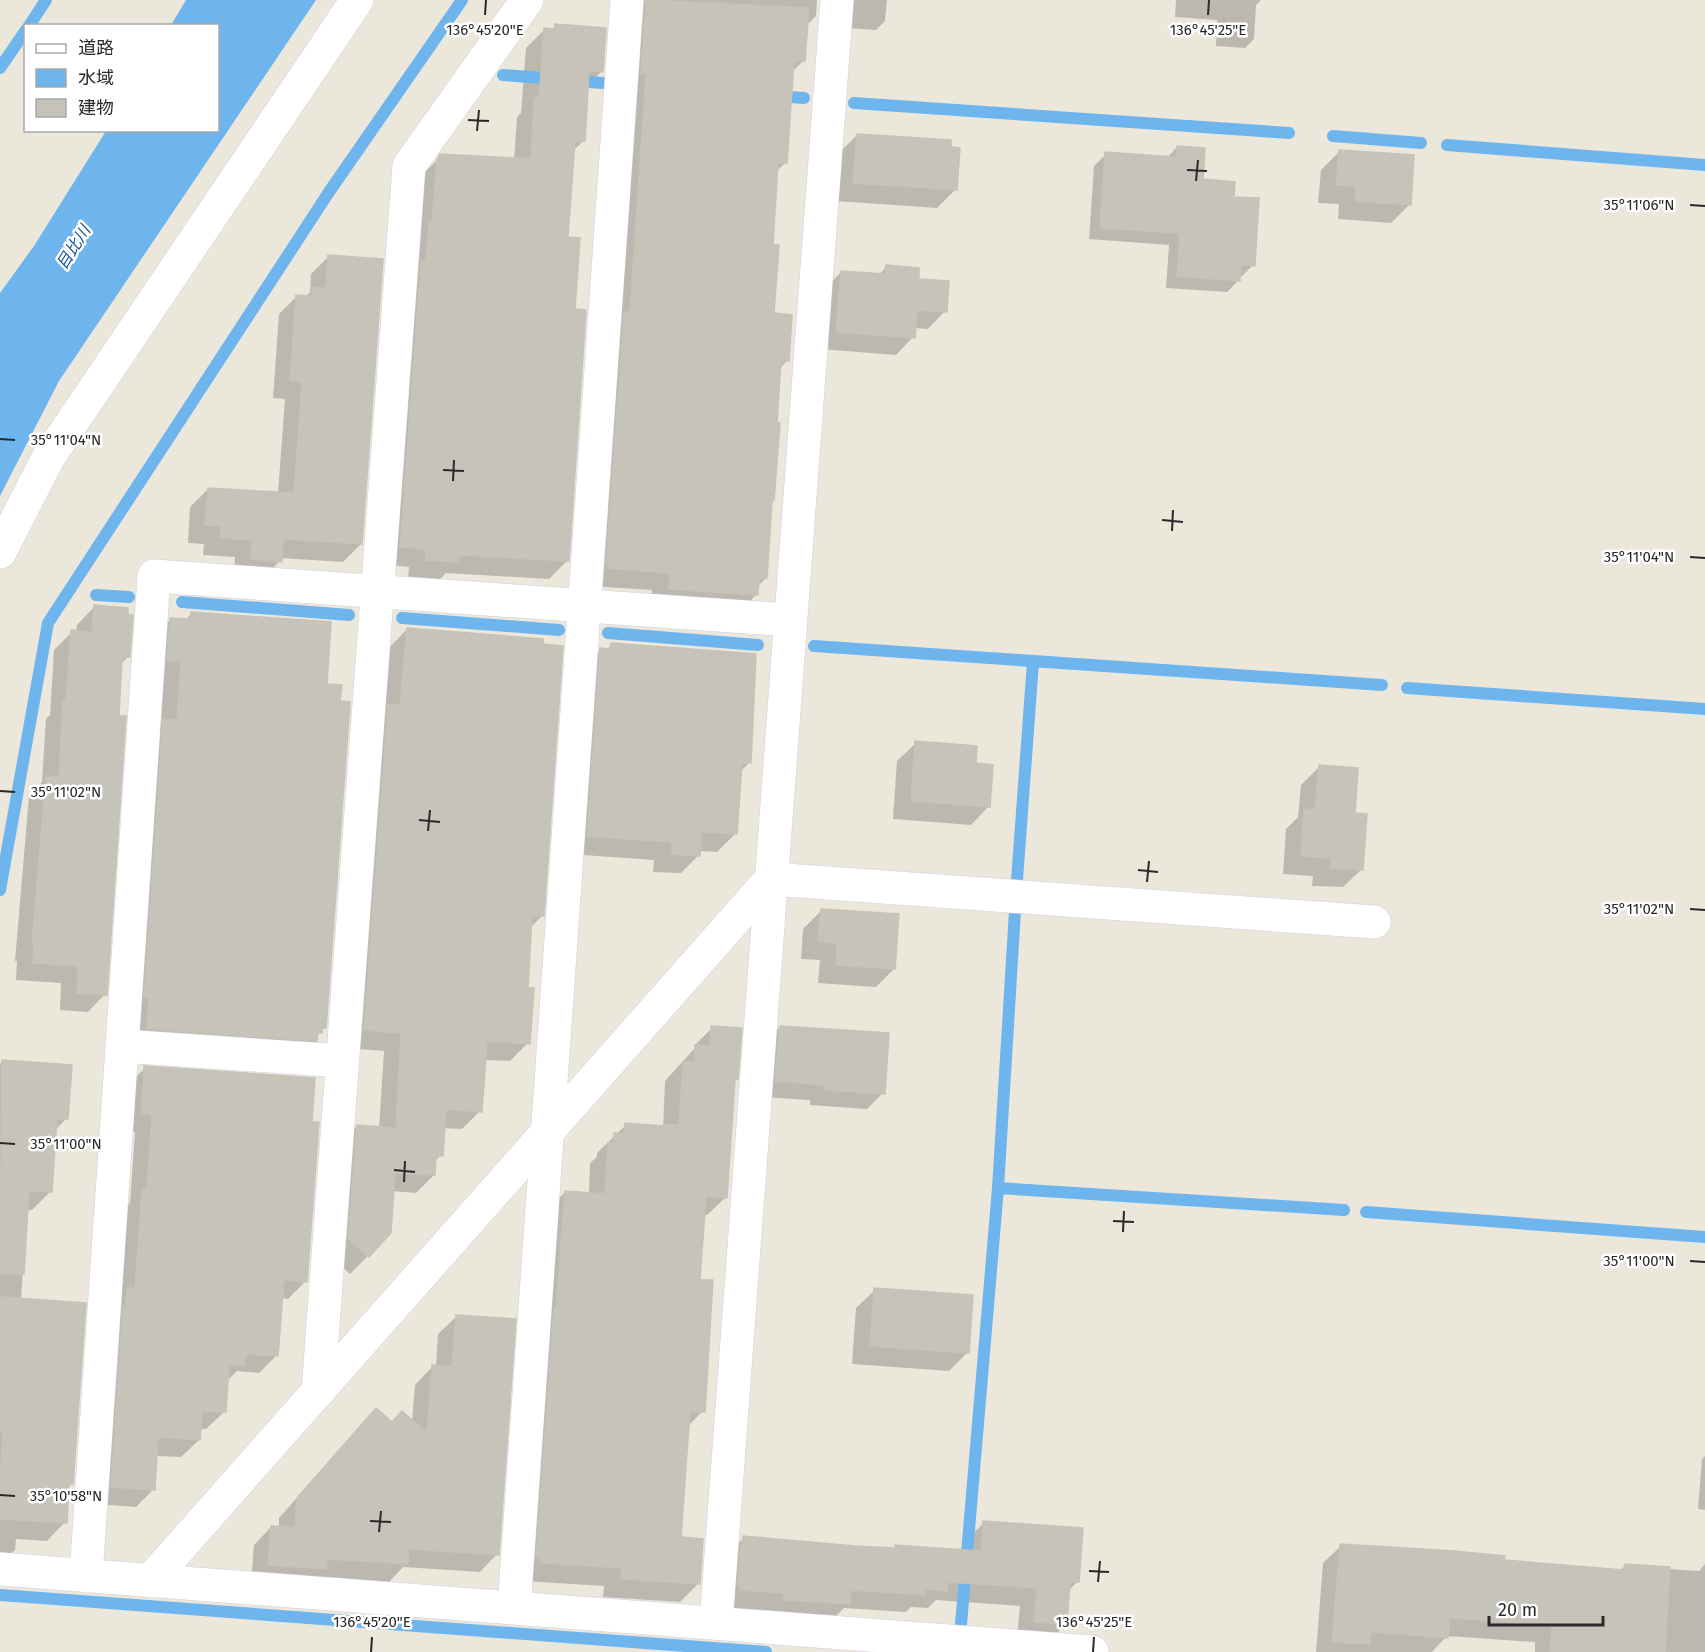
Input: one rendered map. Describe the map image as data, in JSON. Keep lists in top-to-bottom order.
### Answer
{
  "water": ["目比川"],
  "legend": ["道路", "水域", "建物"],
  "scale_bar": "20 m",
  "coordinates": [
    "136°45'20\"E",
    "136°45'25\"E",
    "35°11'06\"N",
    "35°11'04\"N",
    "35°11'02\"N",
    "35°11'00\"N",
    "35°10'58\"N"
  ]
}
